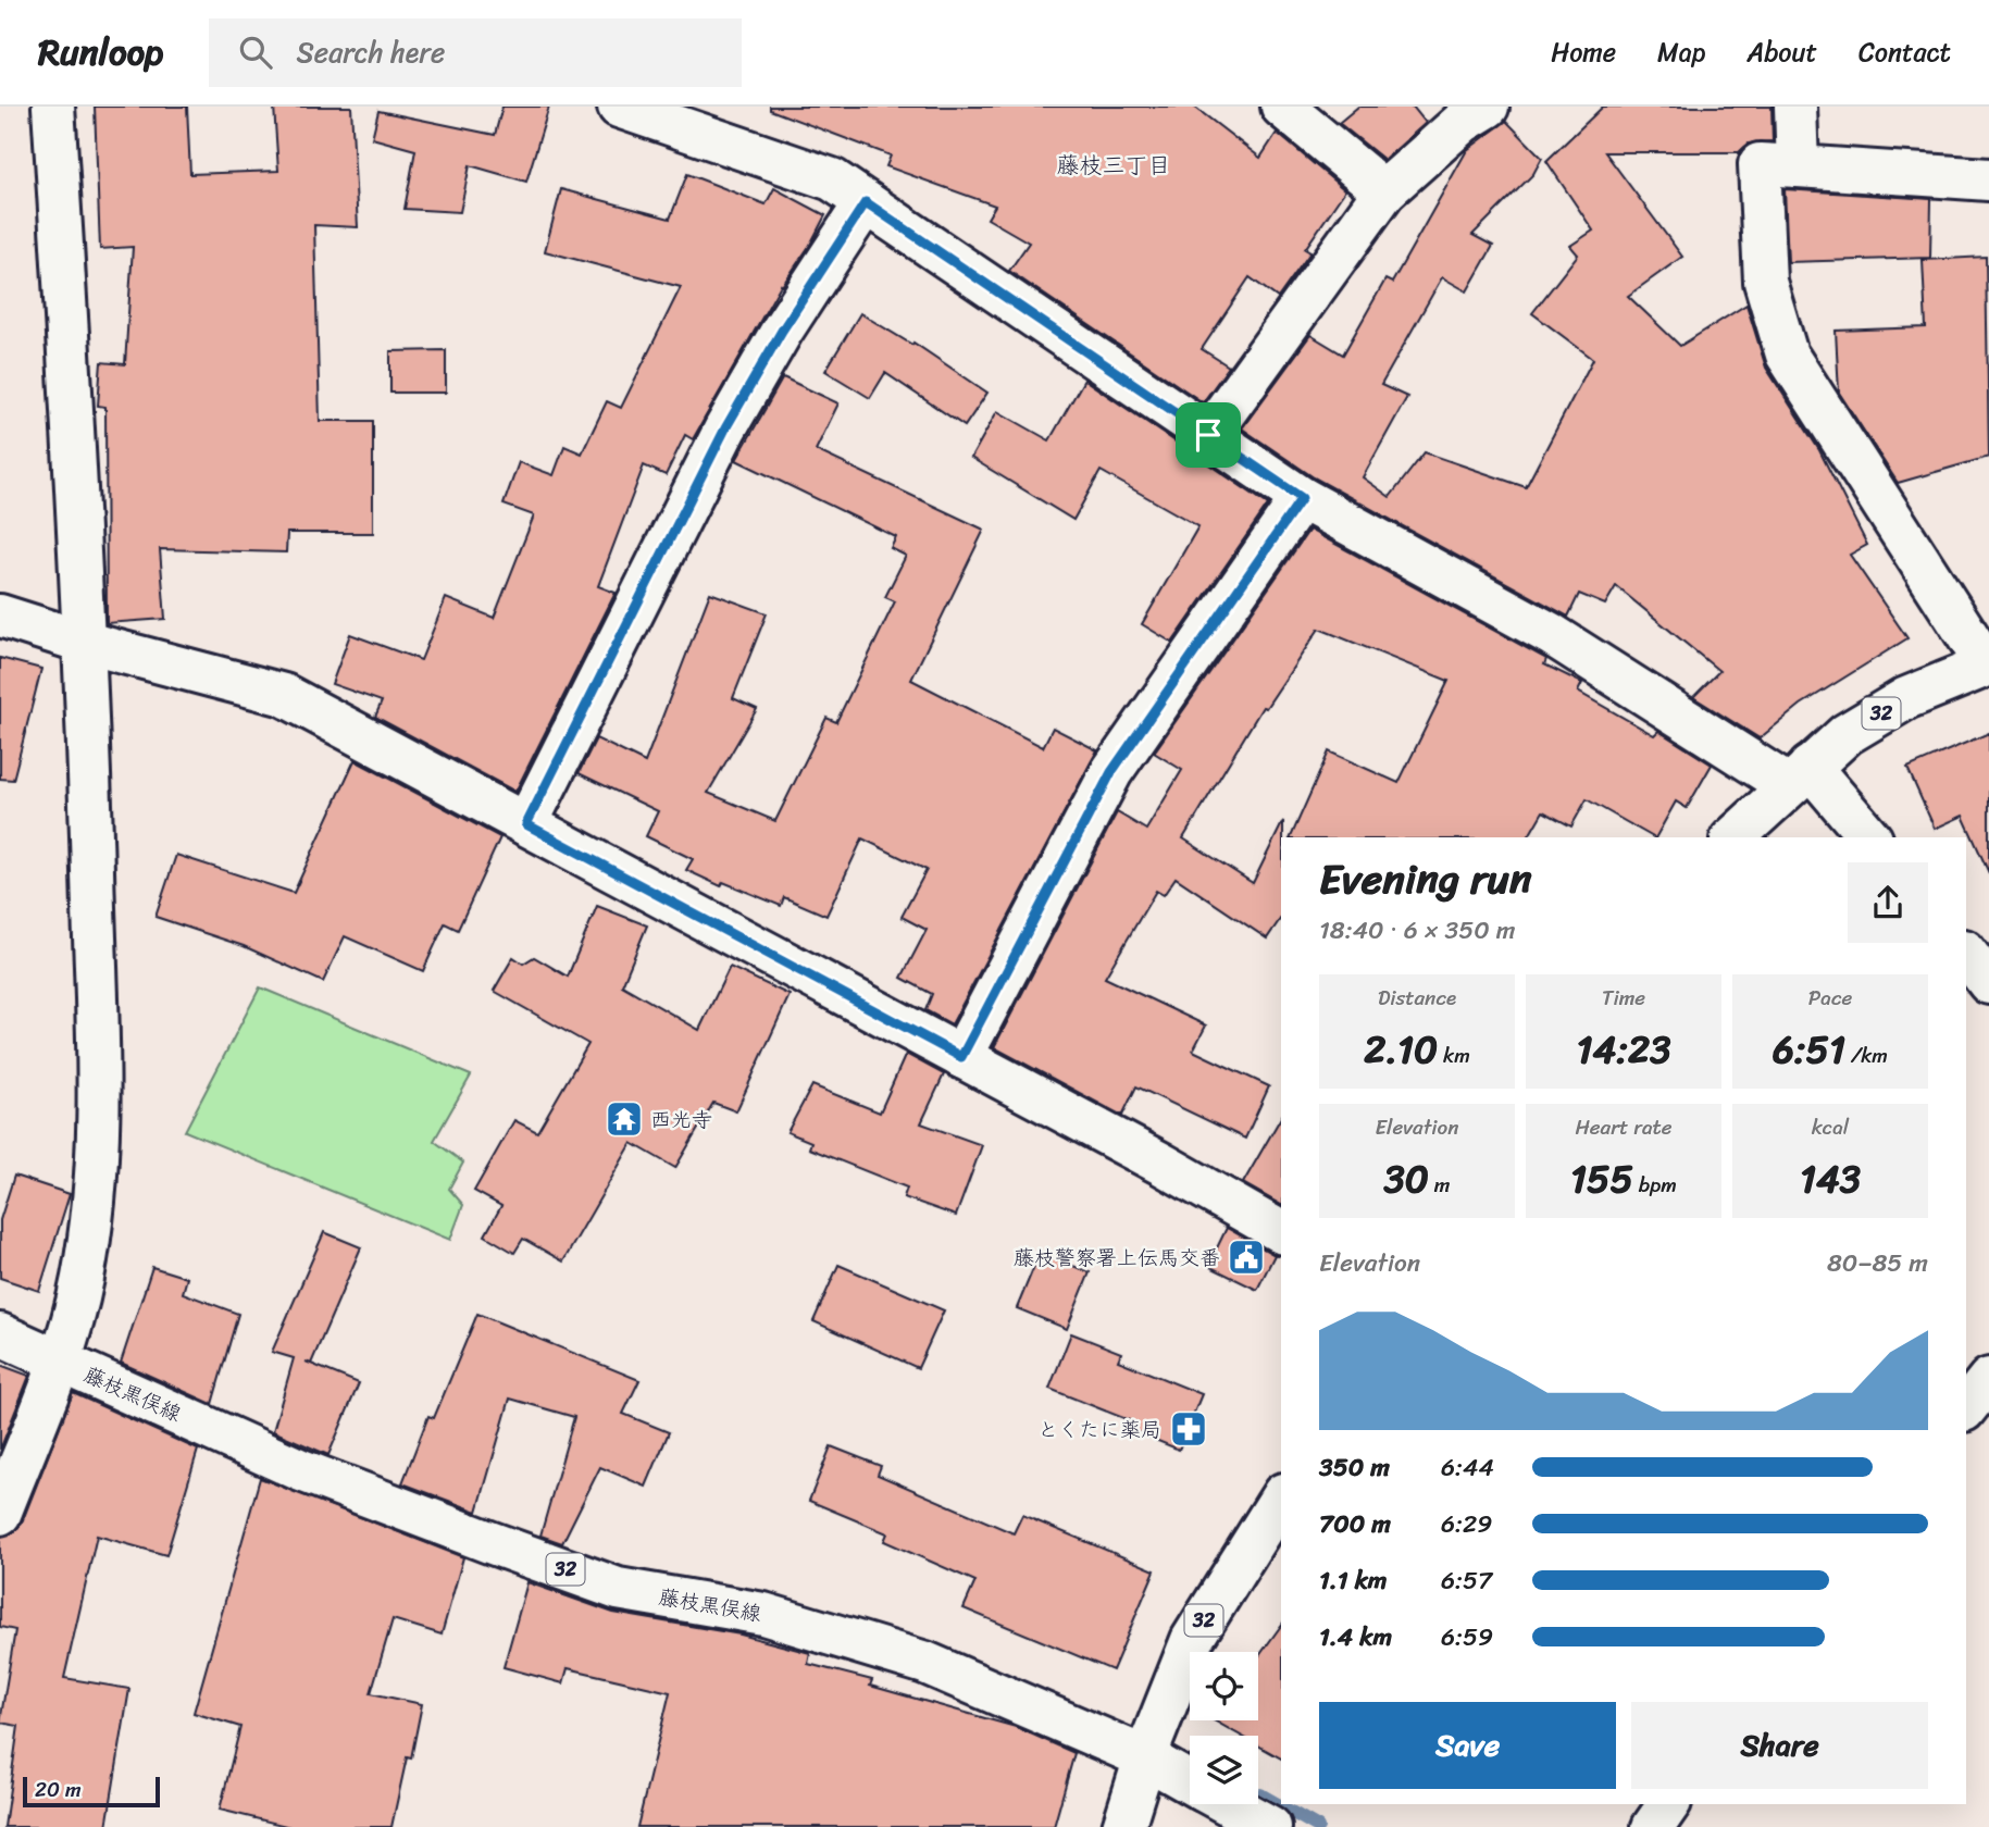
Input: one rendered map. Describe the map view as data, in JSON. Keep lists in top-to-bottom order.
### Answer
{
  "streets": {
    "street": ["32", "藤枝黒俣線"]
  },
  "crossings": [
    ["32", "藤枝黒俣線"]
  ],
  "districts": ["藤枝三丁目"],
  "places": {
    "temple": ["西光寺"],
    "public building": ["藤枝警察署上伝馬交番"],
    "pharmacy": ["とくたに薬局"]
  },
  "scale_bar": "20 m",
  "page": {
    "header": "Runloop",
    "search": "Search here",
    "nav": [
      "Home",
      "Map",
      "About",
      "Contact"
    ],
    "heading": ["Evening run", "18:40 · 6 × 350 m"],
    "stats": [
      ["Distance", "2.10 km"],
      ["Time", "14:23"],
      ["Pace", "6:51 /km"],
      ["Elevation", "30 m"],
      ["Heart rate", "155 bpm"],
      ["kcal", "143"]
    ],
    "chart": ["Elevation", "80–85 m"],
    "list": [
      {
        "name": "350 m",
        "note": "6:44"
      },
      {
        "name": "700 m",
        "note": "6:29"
      },
      {
        "name": "1.1 km",
        "note": "6:57"
      },
      {
        "name": "1.4 km",
        "note": "6:59"
      }
    ],
    "buttons": ["Save", "Share"],
    "scale": "20 m"
  }
}
